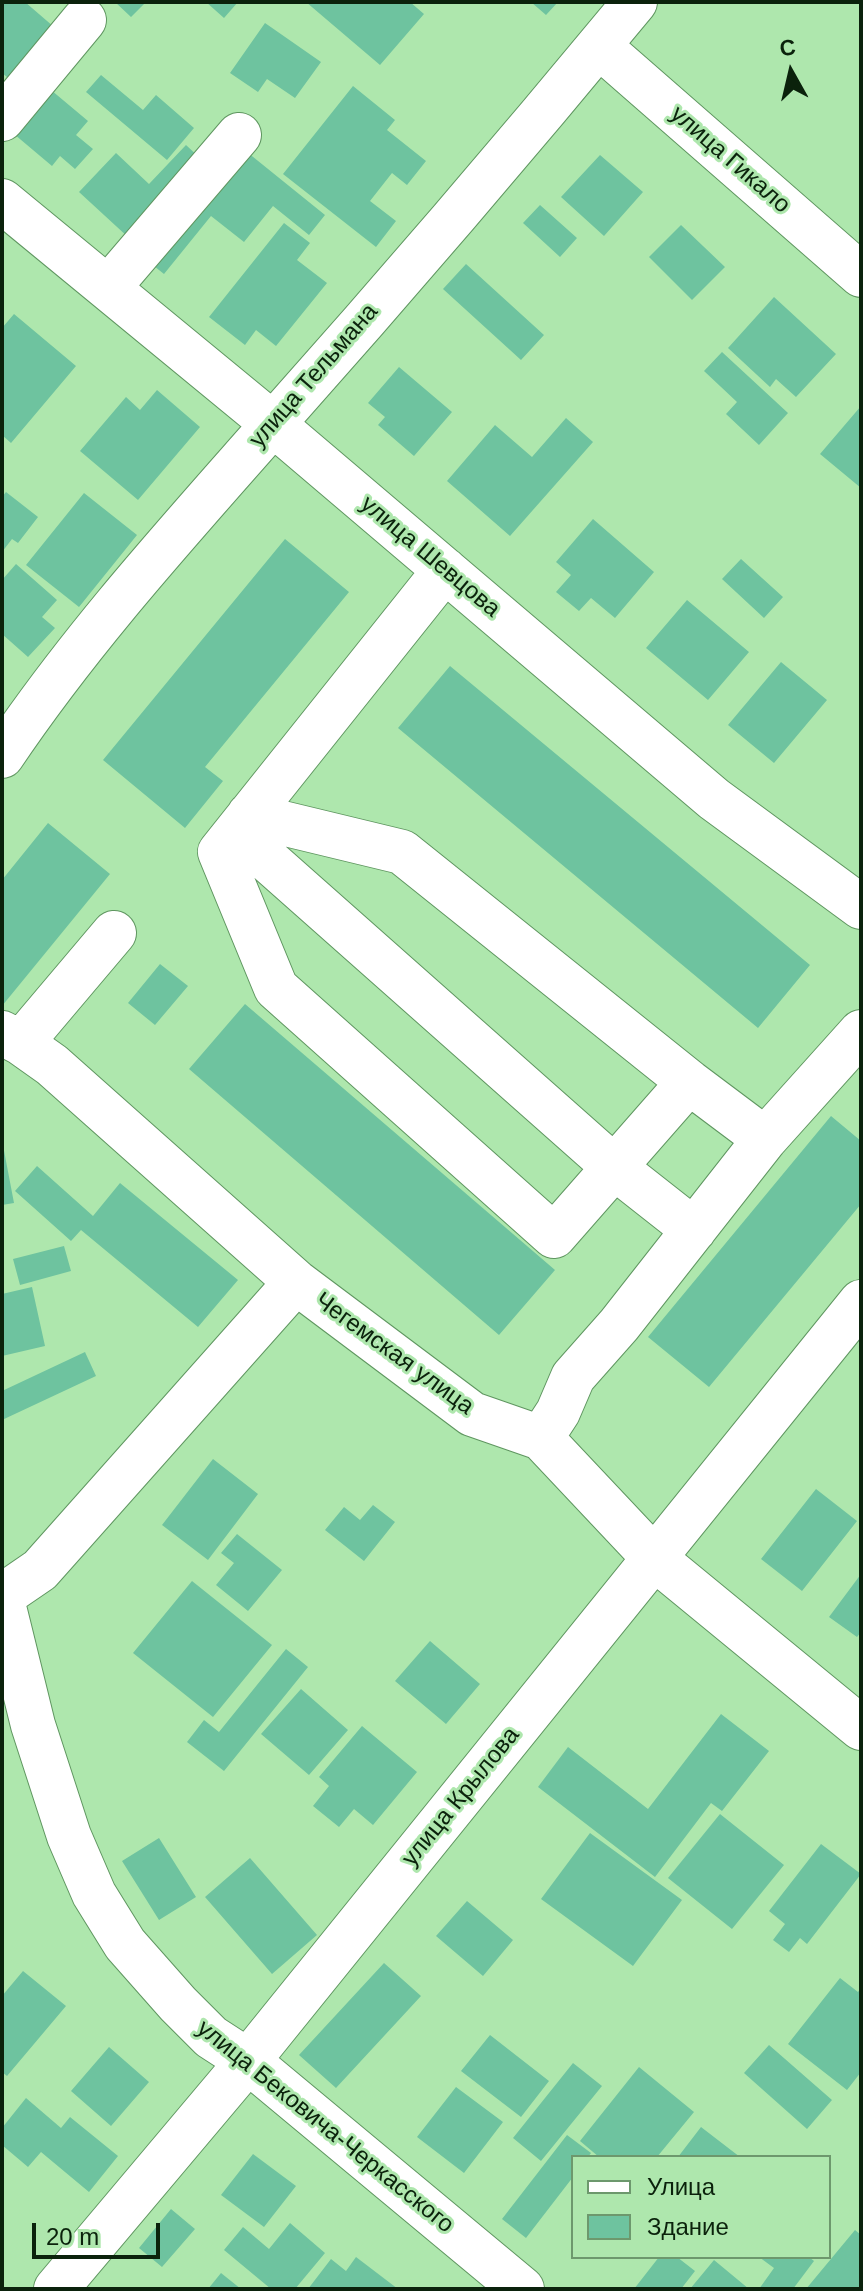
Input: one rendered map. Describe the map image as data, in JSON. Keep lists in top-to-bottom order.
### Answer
{
  "streets": {
    "street": [
      "улица Гикало",
      "улица Тельмана",
      "улица Шевцова",
      "Чегемская улица",
      "улица Крылова",
      "улица Бековича-Черкасского"
    ]
  },
  "crossings": [
    ["улица Гикало", "улица Тельмана"],
    ["улица Тельмана", "улица Шевцова"],
    ["Чегемская улица", "улица Крылова"],
    ["улица Крылова", "улица Бековича-Черкасского"]
  ],
  "legend": ["Улица", "Здание"],
  "scale_bar": "20 m",
  "north": "top"
}
